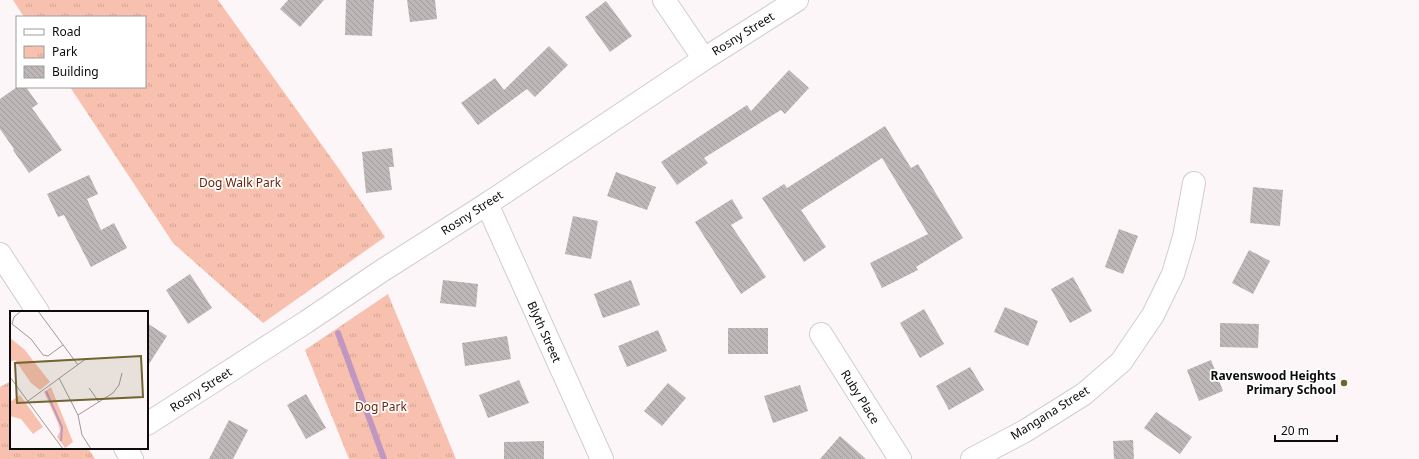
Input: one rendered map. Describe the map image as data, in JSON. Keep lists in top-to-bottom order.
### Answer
{
  "streets": {
    "street": [
      "Rosny Street",
      "Blyth Street",
      "Ruby Place",
      "Mangana Street"
    ]
  },
  "crossings": [
    ["Rosny Street", "Blyth Street"]
  ],
  "parks": ["Dog Walk Park", "Dog Park"],
  "places": ["Ravenswood Heights Primary School"],
  "legend": ["Road", "Park", "Building"],
  "scale_bar": "20 m"
}
